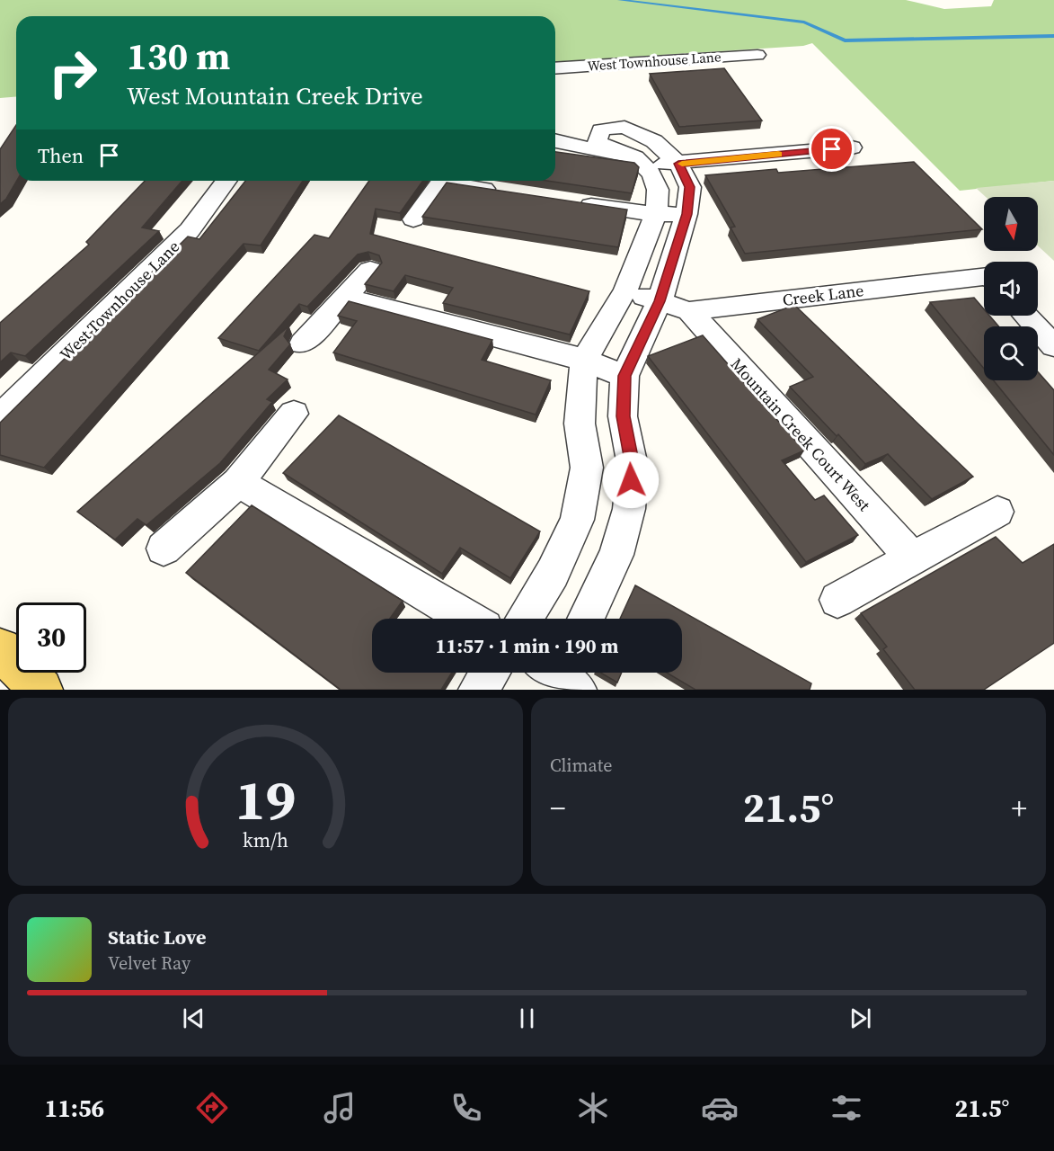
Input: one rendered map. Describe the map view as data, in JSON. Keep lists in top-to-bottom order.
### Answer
{
  "streets": {
    "street": ["West Townhouse Lane", "Creek Lane", "Mountain Creek Court West"]
  },
  "crossings": [
    ["Creek Lane", "Mountain Creek Court West"]
  ],
  "north": "bottom",
  "page": {
    "turn": ["130 m", "West Mountain Creek Drive"],
    "then": "Then",
    "limit": "30",
    "trip": "11:57 · 1 min · 190 m",
    "tile": "Climate",
    "heat": ["−", "21.5°", "+"],
    "song": ["Static Love", "Velvet Ray"],
    "tabs": ["11:56", "21.5°"],
    "gauge": ["19", "km/h"]
  }
}
